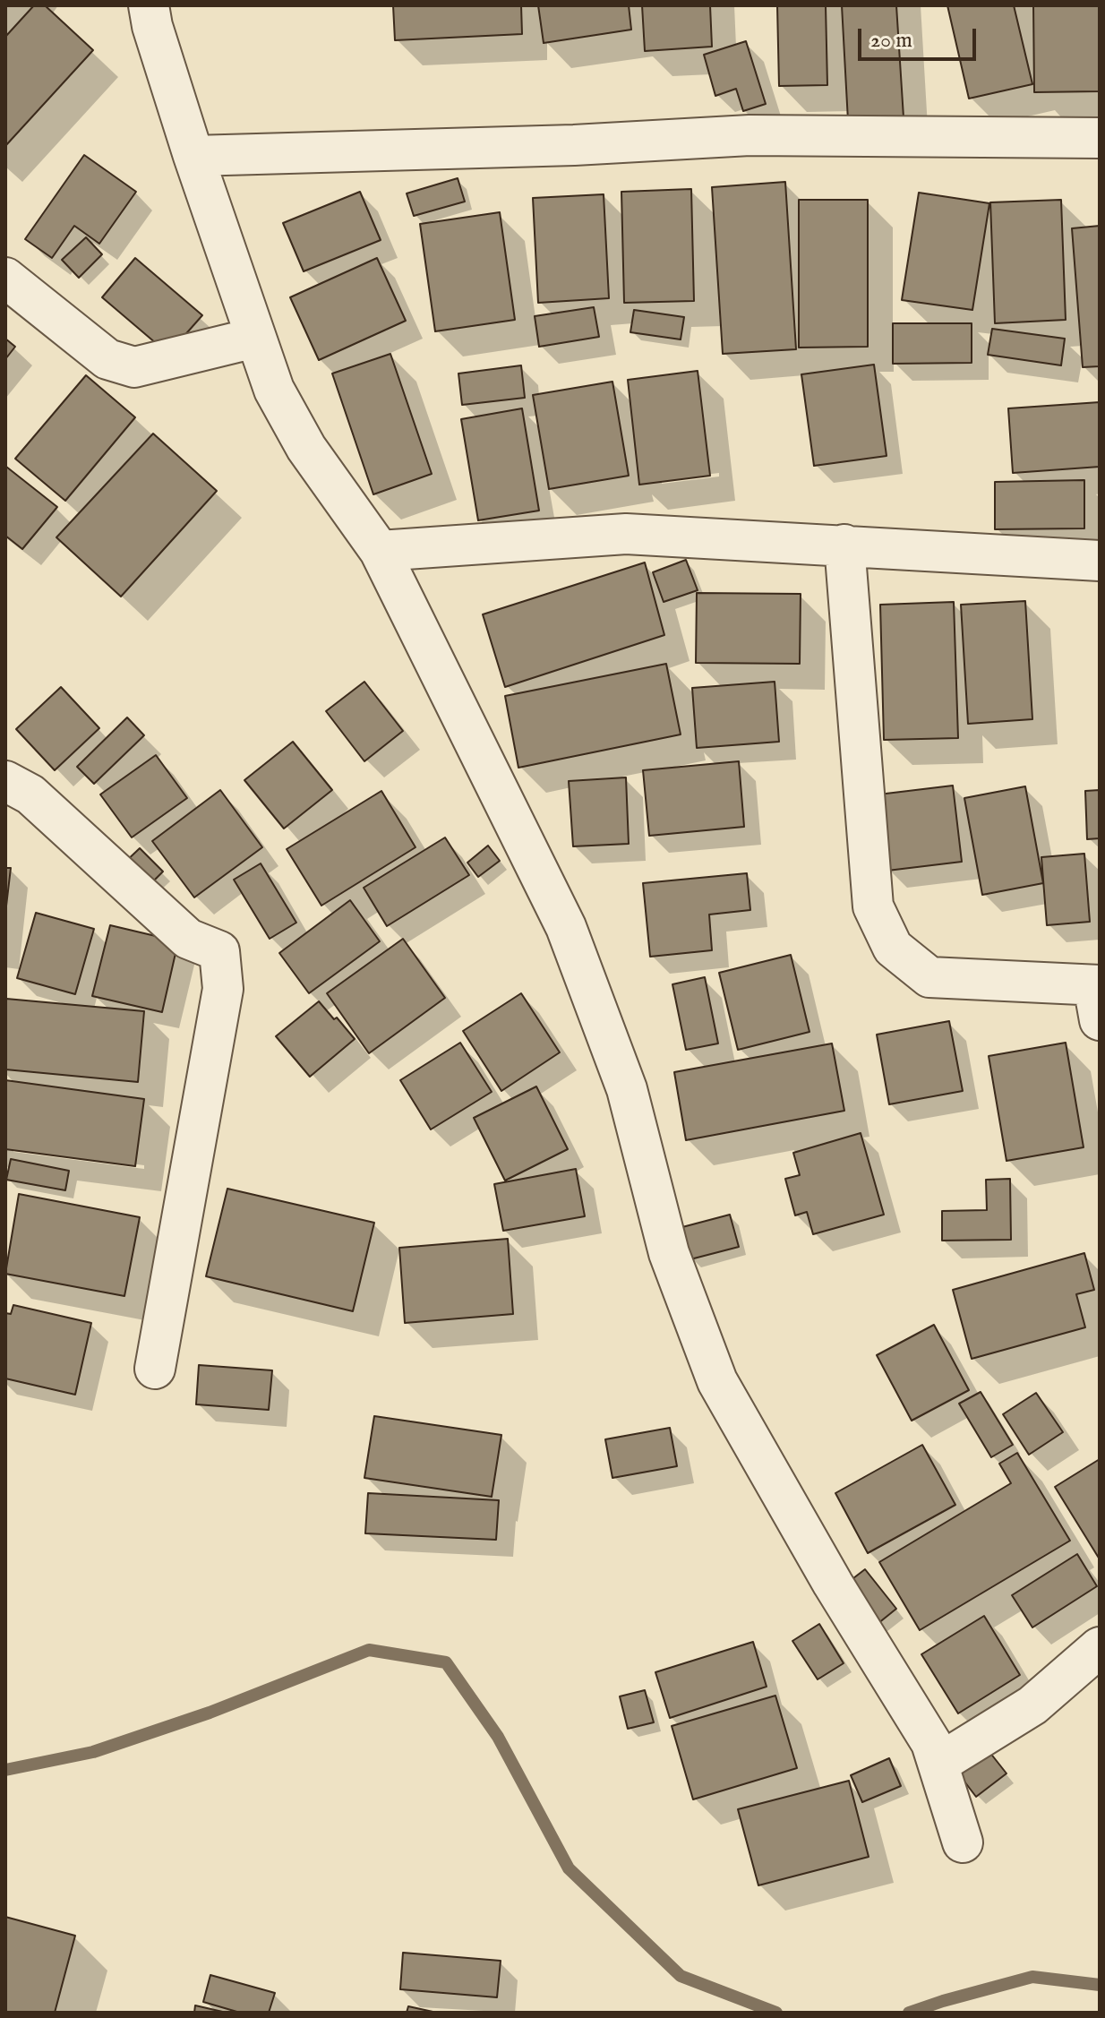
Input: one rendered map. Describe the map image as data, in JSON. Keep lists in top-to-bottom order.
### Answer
{
  "scale_bar": "20 m"
}
